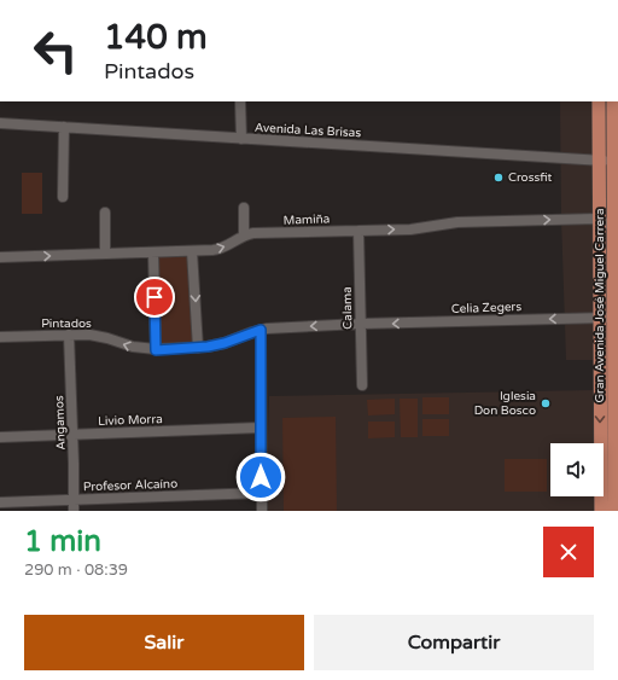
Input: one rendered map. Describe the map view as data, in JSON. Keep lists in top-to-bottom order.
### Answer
{
  "streets": {
    "main road": ["Gran Avenida José Miguel Carrera"],
    "street": [
      "Avenida Las Brisas",
      "Mamiña",
      "Calama",
      "Celia Zegers",
      "Pintados",
      "Livio Morra",
      "Angamos",
      "Profesor Alcaíno"
    ]
  },
  "crossings": [
    ["Avenida Las Brisas", "Gran Avenida José Miguel Carrera"],
    ["Mamiña", "Gran Avenida José Miguel Carrera"],
    ["Mamiña", "Calama"],
    ["Gran Avenida José Miguel Carrera", "Celia Zegers"],
    ["Calama", "Celia Zegers"],
    ["Calama", "Pintados"],
    ["Celia Zegers", "Pintados"],
    ["Pintados", "Angamos"],
    ["Livio Morra", "Angamos"],
    ["Angamos", "Profesor Alcaíno"]
  ],
  "one_way": ["Mamiña", "Celia Zegers", "Pintados"],
  "places": ["Crossfit", "Iglesia Don Bosco"],
  "page": {
    "turn": ["140 m", "Pintados"],
    "heading": ["1 min", "290 m · 08:39"],
    "buttons": ["Salir", "Compartir"]
  }
}
